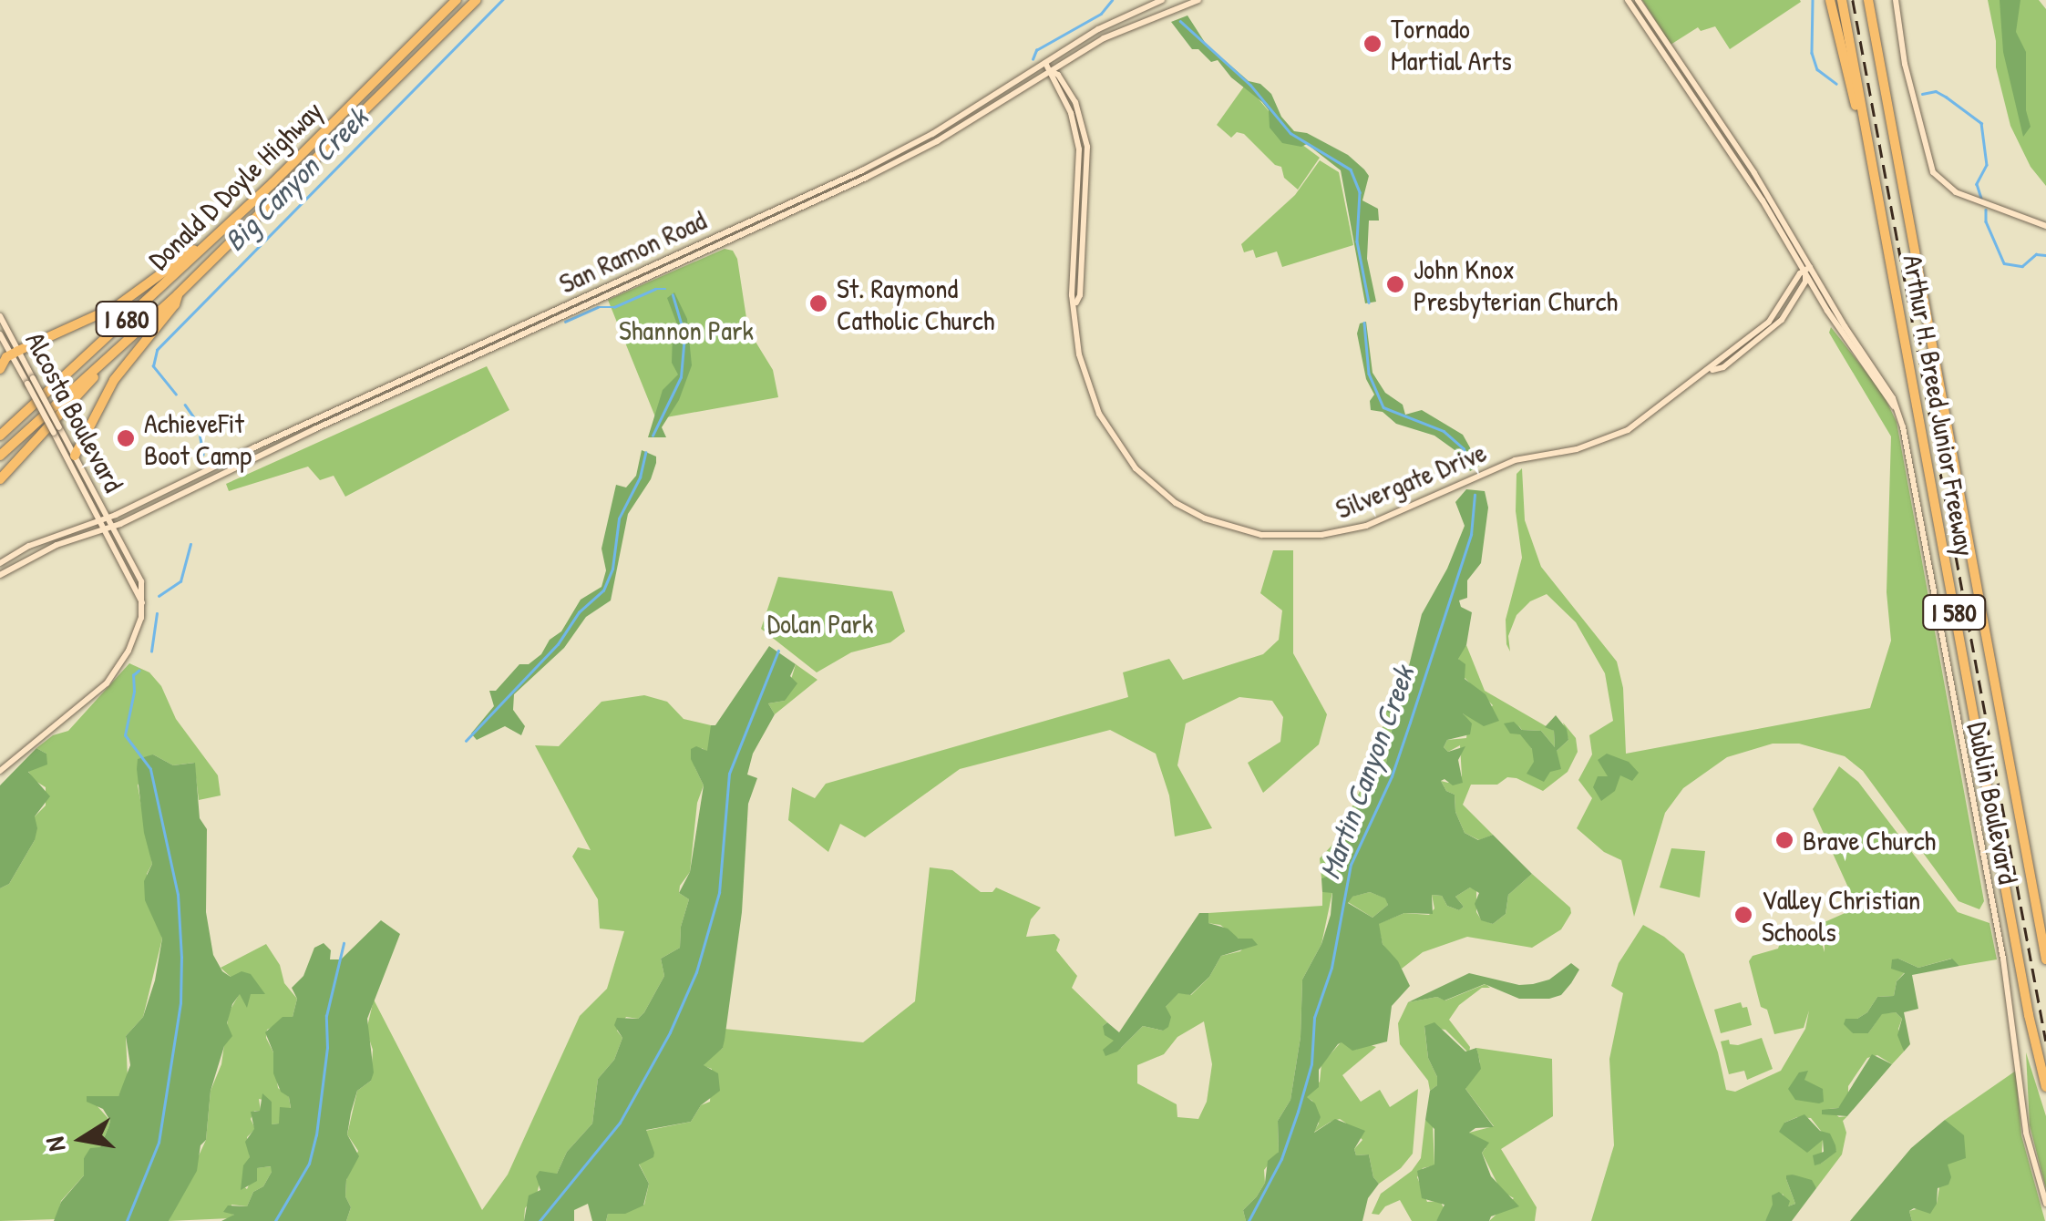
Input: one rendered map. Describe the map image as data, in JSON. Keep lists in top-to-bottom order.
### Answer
{
  "streets": {
    "highway": [
      "Donald D Doyle Highway",
      "I 680",
      "Arthur H. Breed Junior Freeway",
      "I 580"
    ],
    "street": [
      "San Ramon Road",
      "Alcosta Boulevard",
      "Silvergate Drive",
      "Dublin Boulevard"
    ]
  },
  "crossings": [
    ["San Ramon Road", "Alcosta Boulevard"],
    ["San Ramon Road", "Silvergate Drive"],
    ["Silvergate Drive", "Dublin Boulevard"]
  ],
  "water": ["Big Canyon Creek", "Martin Canyon Creek"],
  "parks": ["Shannon Park", "Dolan Park"],
  "places": [
    "Tornado Martial Arts",
    "John Knox Presbyterian Church",
    "St. Raymond Catholic Church",
    "AchieveFit Boot Camp",
    "Brave Church",
    "Valley Christian Schools"
  ],
  "north": "left"
}
